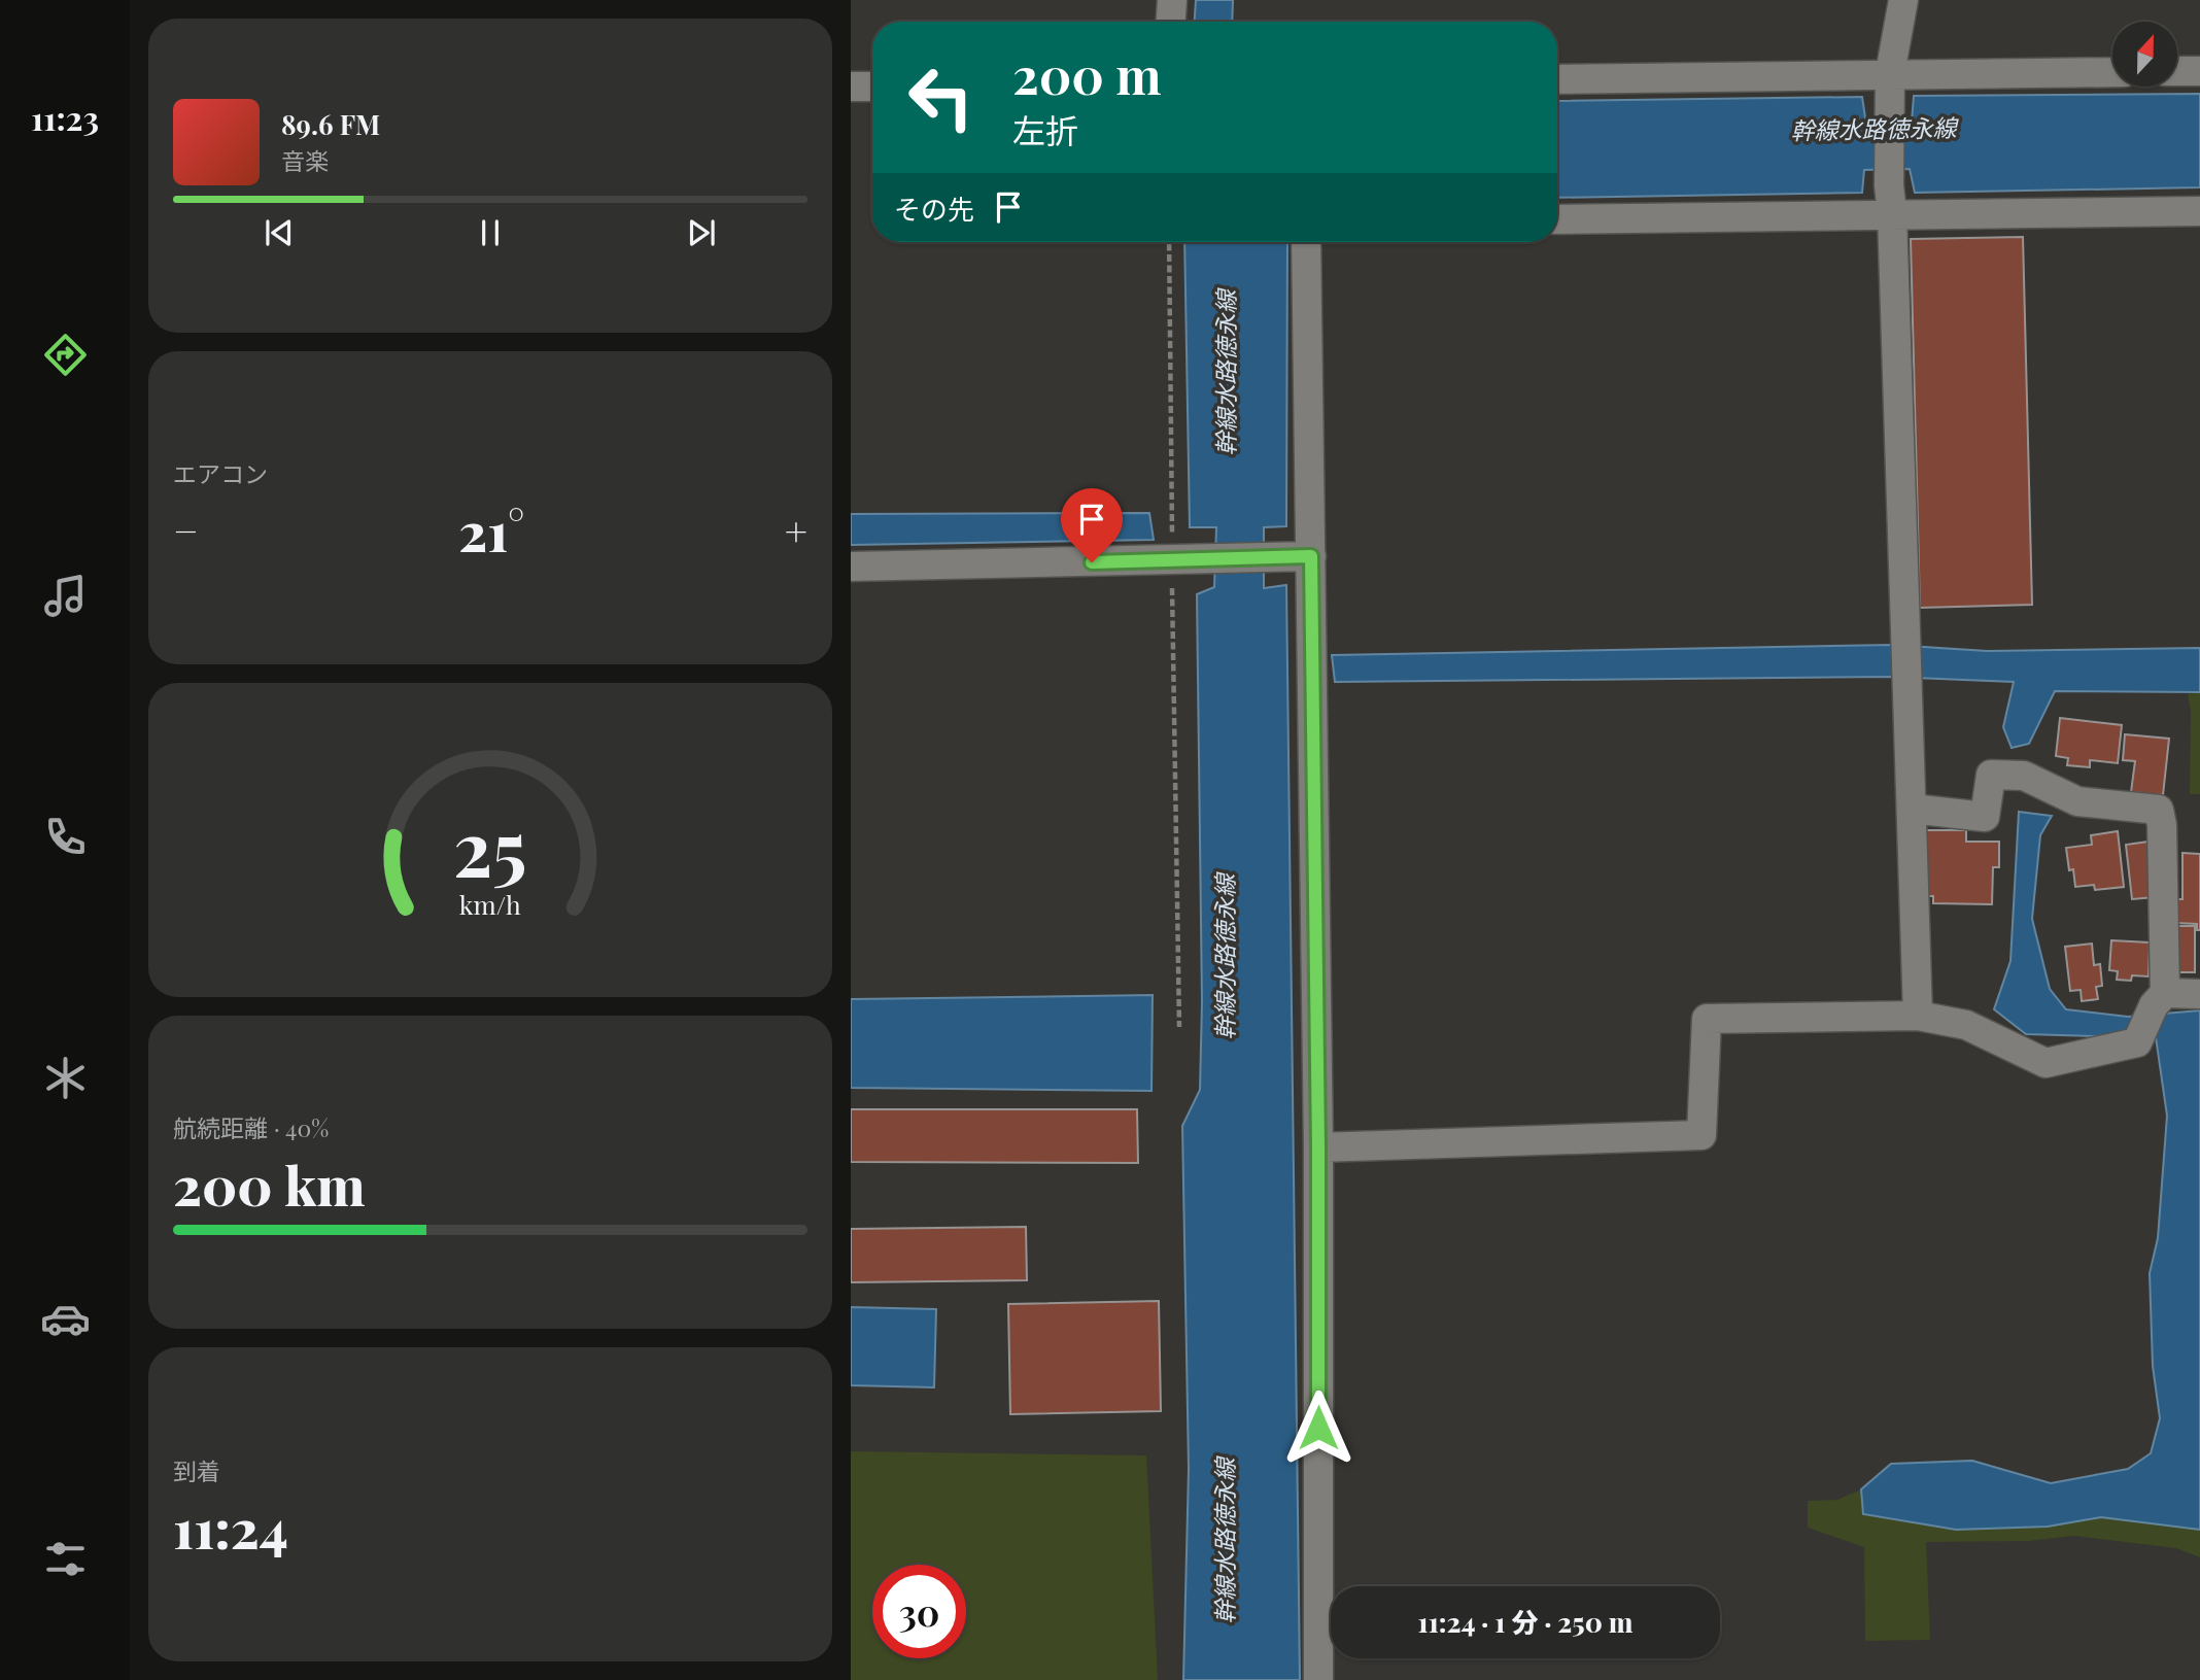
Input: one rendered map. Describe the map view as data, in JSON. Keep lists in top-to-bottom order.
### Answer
{
  "water": ["幹線水路徳永線"],
  "north": "top",
  "page": {
    "tabs": "11:23",
    "turn": ["200 m", "左折"],
    "song": ["89.6 FM", "音楽"],
    "then": "その先",
    "tile": [
      "エアコン",
      ["航続距離 · 40%", "200 km"],
      ["到着", "11:24"]
    ],
    "heat": ["−", "21°", "+"],
    "limit": "30",
    "trip": "11:24 · 1 分 · 250 m",
    "gauge": ["25", "km/h"]
  }
}
